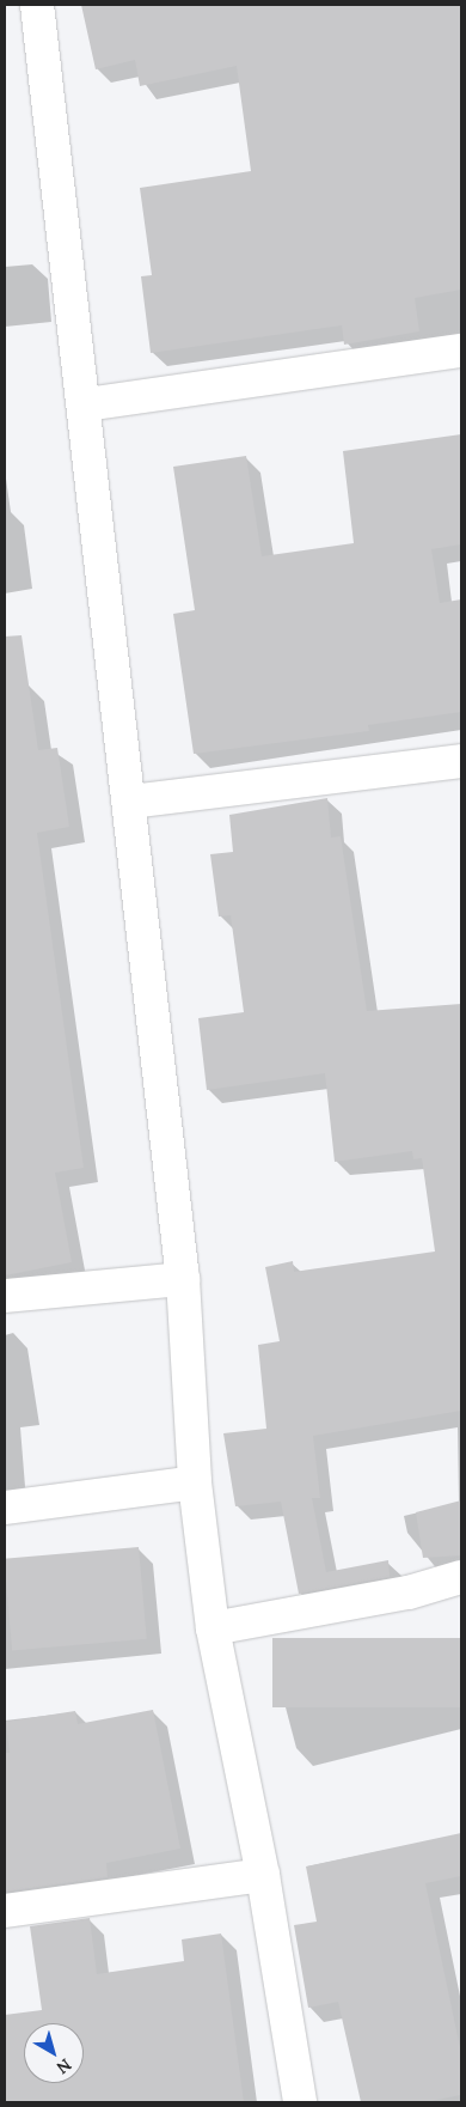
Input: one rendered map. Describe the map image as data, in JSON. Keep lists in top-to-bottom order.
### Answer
{
  "north": "bottom right"
}
